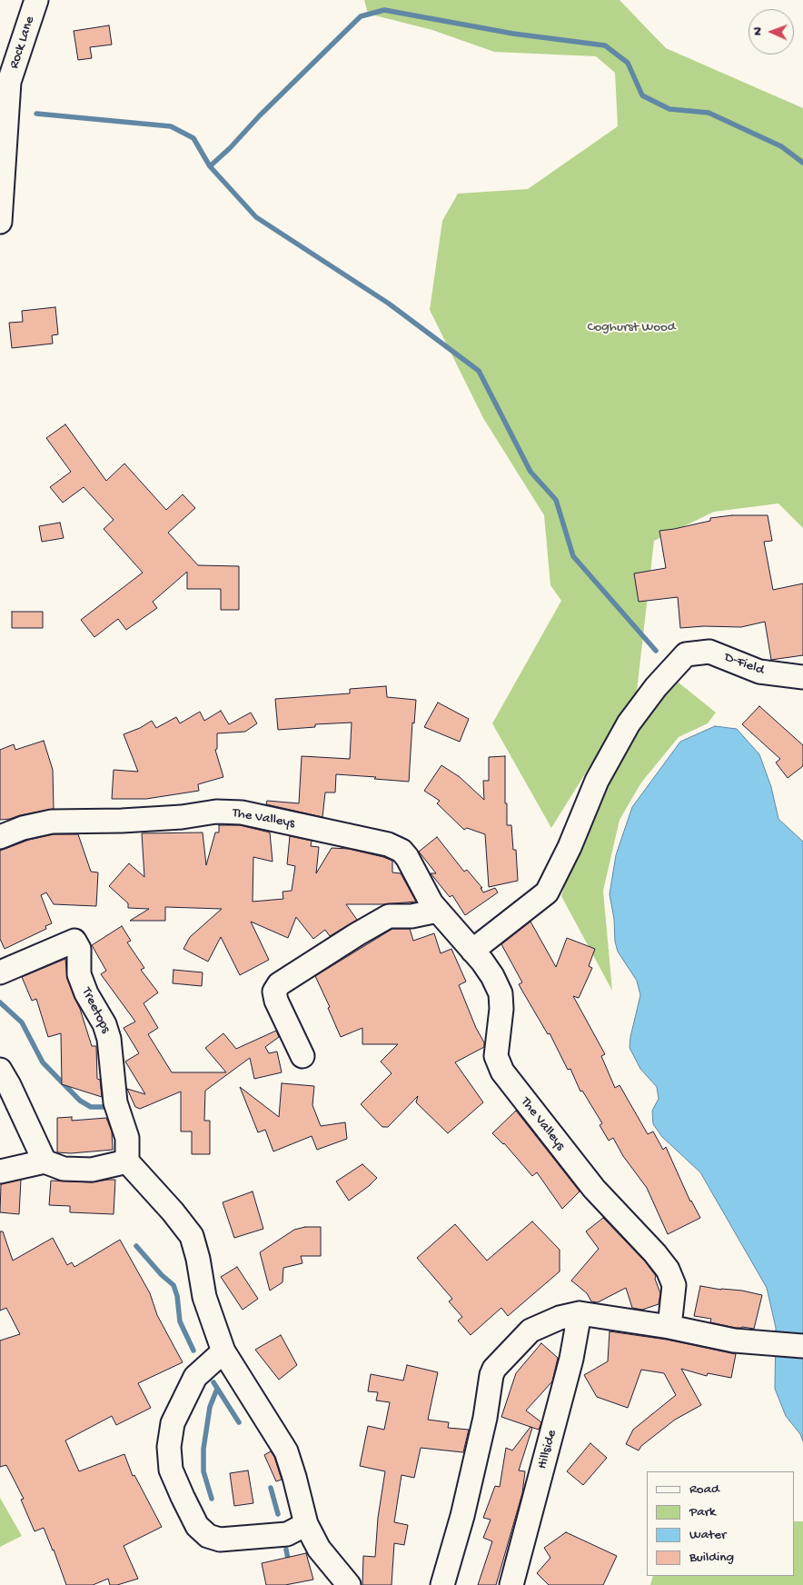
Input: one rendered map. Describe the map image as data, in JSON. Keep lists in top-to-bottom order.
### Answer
{
  "streets": {
    "street": [
      "Rock Lane",
      "D-Field",
      "The Valleys",
      "Treetops",
      "Hillside"
    ]
  },
  "crossings": [
    ["D-Field", "The Valleys"]
  ],
  "parks": ["Coghurst Wood"],
  "legend": [
    "Road",
    "Park",
    "Water",
    "Building"
  ],
  "north": "left"
}
